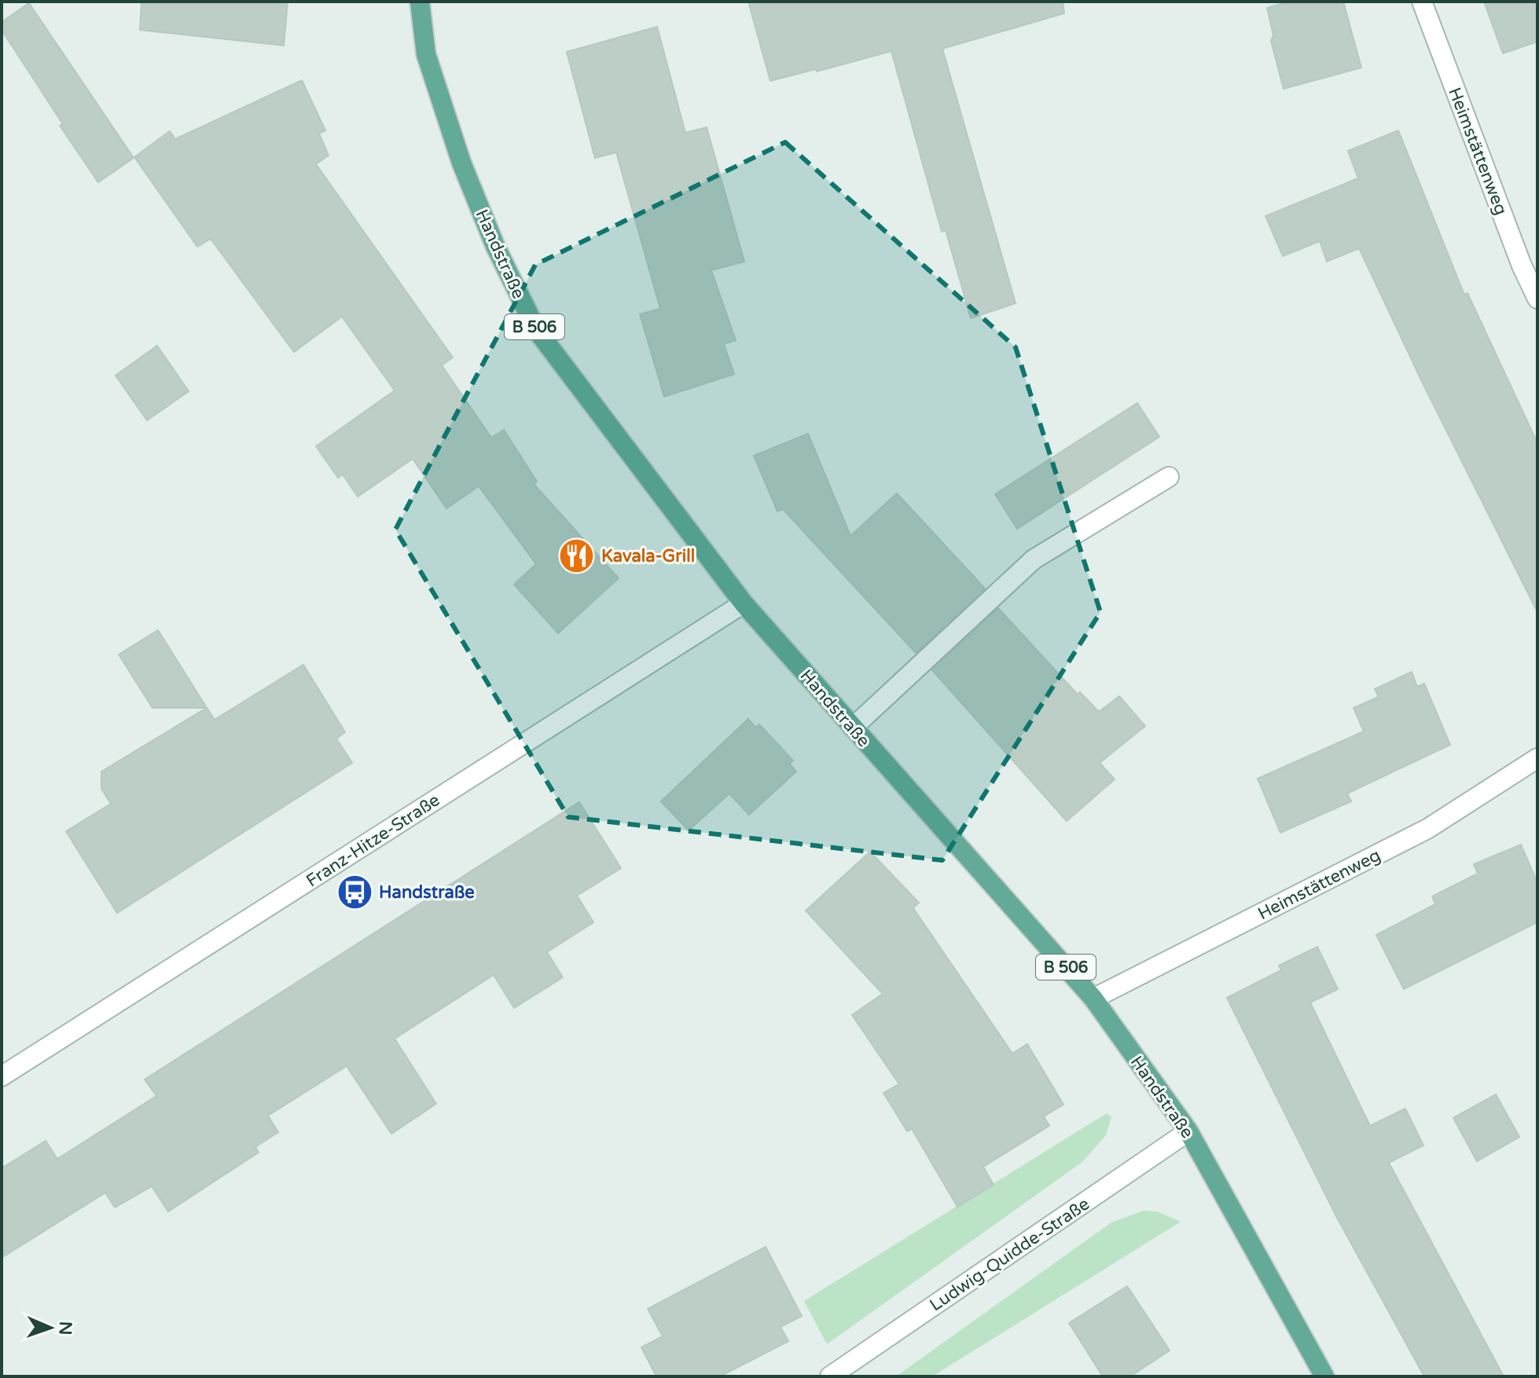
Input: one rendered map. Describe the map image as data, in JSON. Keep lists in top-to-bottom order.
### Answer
{
  "streets": {
    "main road": ["Handstraße", "B 506"],
    "street": ["Heimstättenweg", "Franz-Hitze-Straße", "Ludwig-Quidde-Straße"]
  },
  "crossings": [
    ["Heimstättenweg", "Handstraße"],
    ["Handstraße", "Franz-Hitze-Straße"],
    ["Handstraße", "Ludwig-Quidde-Straße"]
  ],
  "places": {
    "restaurant": ["Kavala-Grill"],
    "bus stop": ["Handstraße"]
  },
  "north": "right"
}
